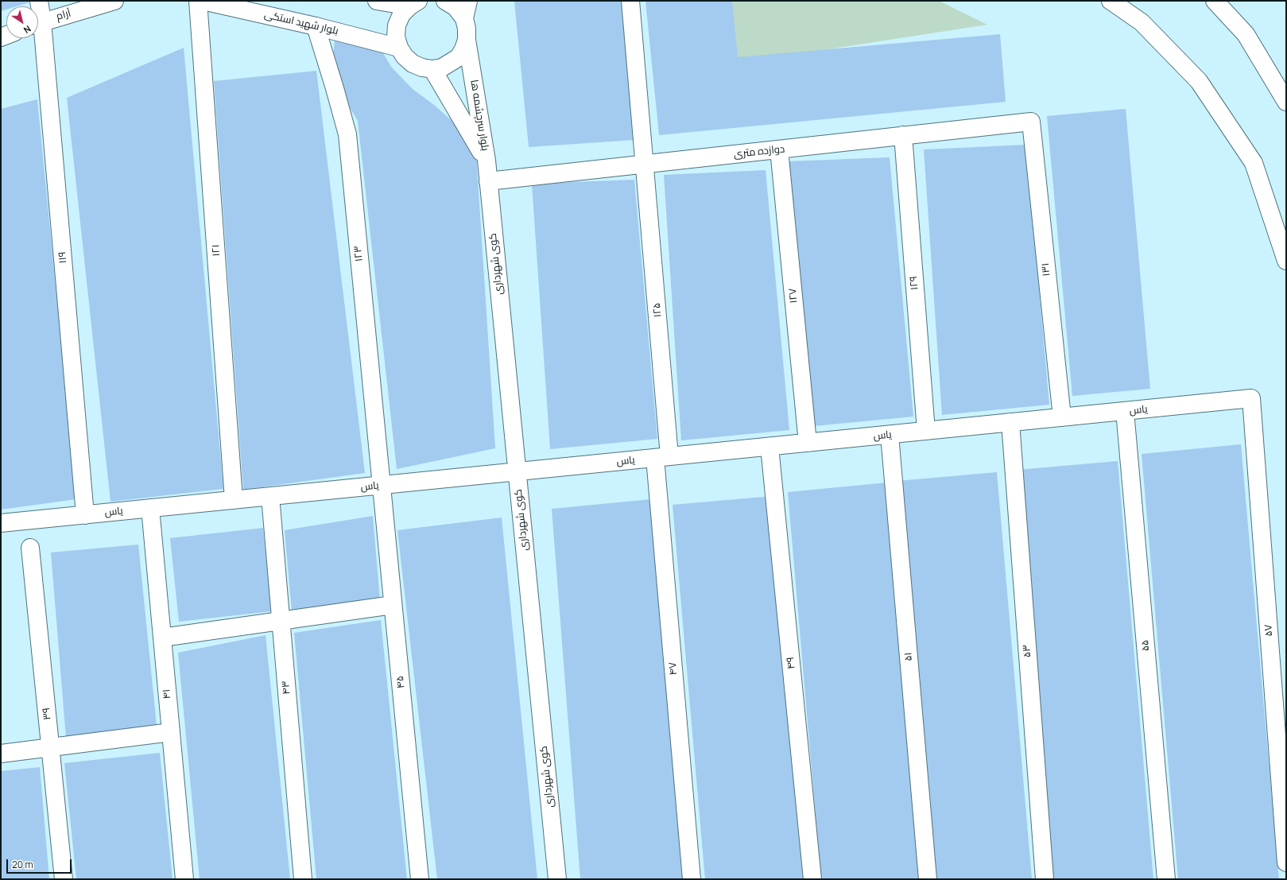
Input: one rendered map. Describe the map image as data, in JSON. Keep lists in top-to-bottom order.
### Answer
{
  "streets": {
    "main road": [
      "آرام",
      "بلوار شهید استکی",
      "بلوار سرچشمه ها",
      "دوازده متری",
      "۱۲۱",
      "۱۲۳",
      "۱۱۹",
      "کوی شهرداری",
      "۱۳۱",
      "۱۲۹",
      "۱۲۷",
      "۱۲۵",
      "یاس",
      "۵۷",
      "۵۵",
      "۵۳",
      "۵۱",
      "۴۹",
      "۴۷",
      "۴۵",
      "۴۳",
      "۴۱",
      "۳۹"
    ]
  },
  "crossings": [
    ["بلوار شهید استکی", "۱۲۳"],
    ["بلوار سرچشمه ها", "کوی شهرداری"],
    ["دوازده متری", "کوی شهرداری"],
    ["دوازده متری", "۱۳۱"],
    ["دوازده متری", "۱۲۹"],
    ["دوازده متری", "۱۲۷"],
    ["دوازده متری", "۱۲۵"],
    ["۱۲۱", "یاس"],
    ["۱۲۳", "یاس"],
    ["۱۲۳", "۴۵"],
    ["۱۱۹", "یاس"],
    ["کوی شهرداری", "یاس"],
    ["۱۳۱", "یاس"],
    ["۱۲۹", "یاس"],
    ["۱۲۷", "یاس"],
    ["۱۲۵", "یاس"],
    ["۱۲۵", "۴۷"],
    ["یاس", "۵۷"],
    ["یاس", "۵۵"],
    ["یاس", "۵۳"],
    ["یاس", "۵۱"],
    ["یاس", "۴۹"],
    ["یاس", "۴۷"],
    ["یاس", "۴۵"],
    ["یاس", "۴۳"],
    ["یاس", "۴۱"]
  ],
  "scale_bar": "20 m",
  "north": "bottom right"
}
